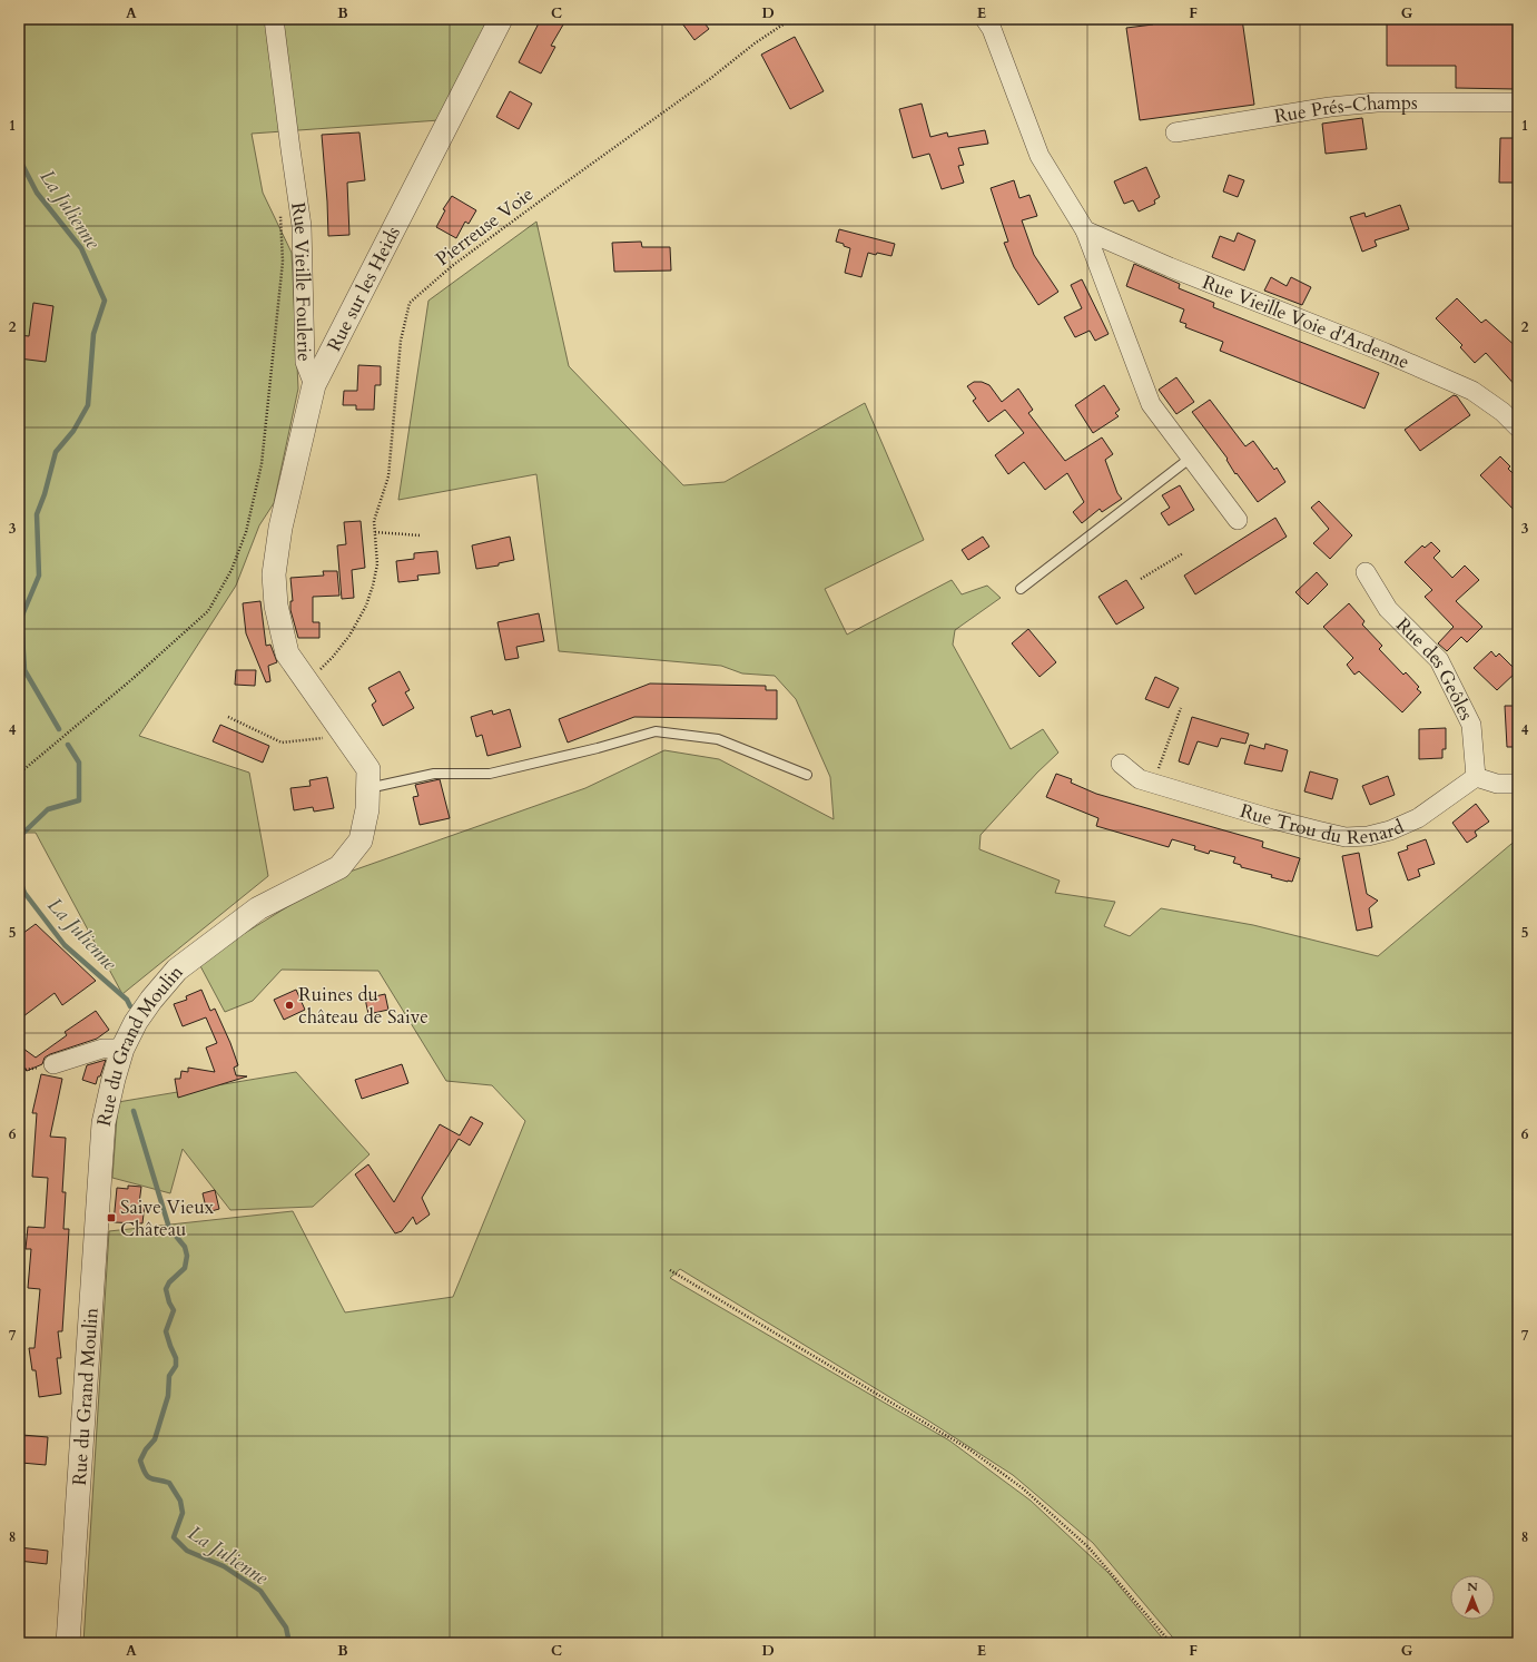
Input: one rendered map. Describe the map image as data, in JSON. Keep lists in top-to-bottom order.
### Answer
{
  "streets": {
    "street": [
      "Rue Prés-Champs",
      "Rue Vieille Foulerie",
      "Rue sur les Heids",
      "Rue Vieille Voie d'Ardenne",
      "Rue des Geôles",
      "Rue Trou du Renard",
      "Rue du Grand Moulin"
    ],
    "path": ["Pierreuse Voie"]
  },
  "crossings": [
    ["Pierreuse Voie", "Rue du Grand Moulin"],
    ["Rue Vieille Foulerie", "Rue sur les Heids"],
    ["Rue sur les Heids", "Rue du Grand Moulin"],
    ["Rue des Geôles", "Rue Trou du Renard"]
  ],
  "water": ["La Julienne"],
  "places": {
    "other": ["Ruines du château de Saive"],
    "transit": ["Saive Vieux Château"]
  },
  "north": "top",
  "grid": {
    "columns": [
      "A",
      "B",
      "C",
      "D",
      "E",
      "F",
      "G"
    ],
    "rows": [
      "1",
      "2",
      "3",
      "4",
      "5",
      "6",
      "7",
      "8"
    ]
  }
}
